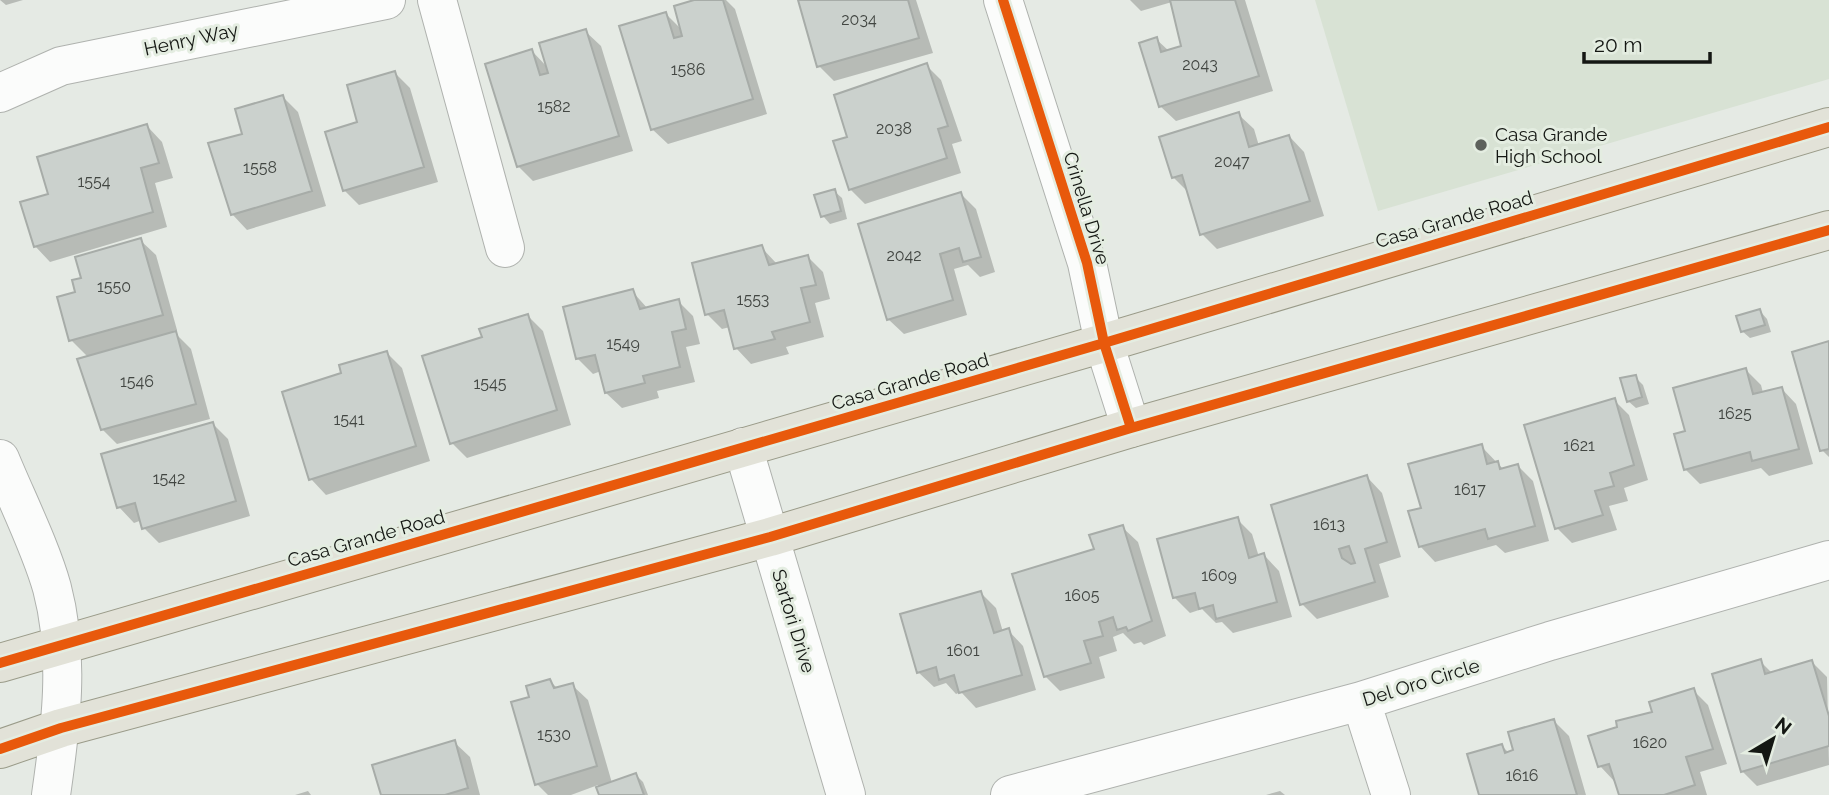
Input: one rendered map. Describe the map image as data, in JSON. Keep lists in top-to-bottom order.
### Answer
{
  "streets": {
    "main road": ["Casa Grande Road"],
    "street": [
      "Henry Way",
      "Crinella Drive",
      "Sartori Drive",
      "Del Oro Circle"
    ]
  },
  "crossings": [
    ["Crinella Drive", "Casa Grande Road"],
    ["Casa Grande Road", "Sartori Drive"]
  ],
  "places": ["Casa Grande High School"],
  "house_numbers": [
    "2034",
    "2043",
    "1586",
    "1582",
    "2038",
    "2047",
    "1558",
    "1554",
    "2042",
    "1550",
    "1553",
    "1549",
    "1546",
    "1545",
    "1625",
    "1541",
    "1621",
    "1542",
    "1617",
    "1613",
    "1609",
    "1605",
    "1601",
    "1530",
    "1620",
    "1616"
  ],
  "scale_bar": "20 m",
  "north": "top right"
}
